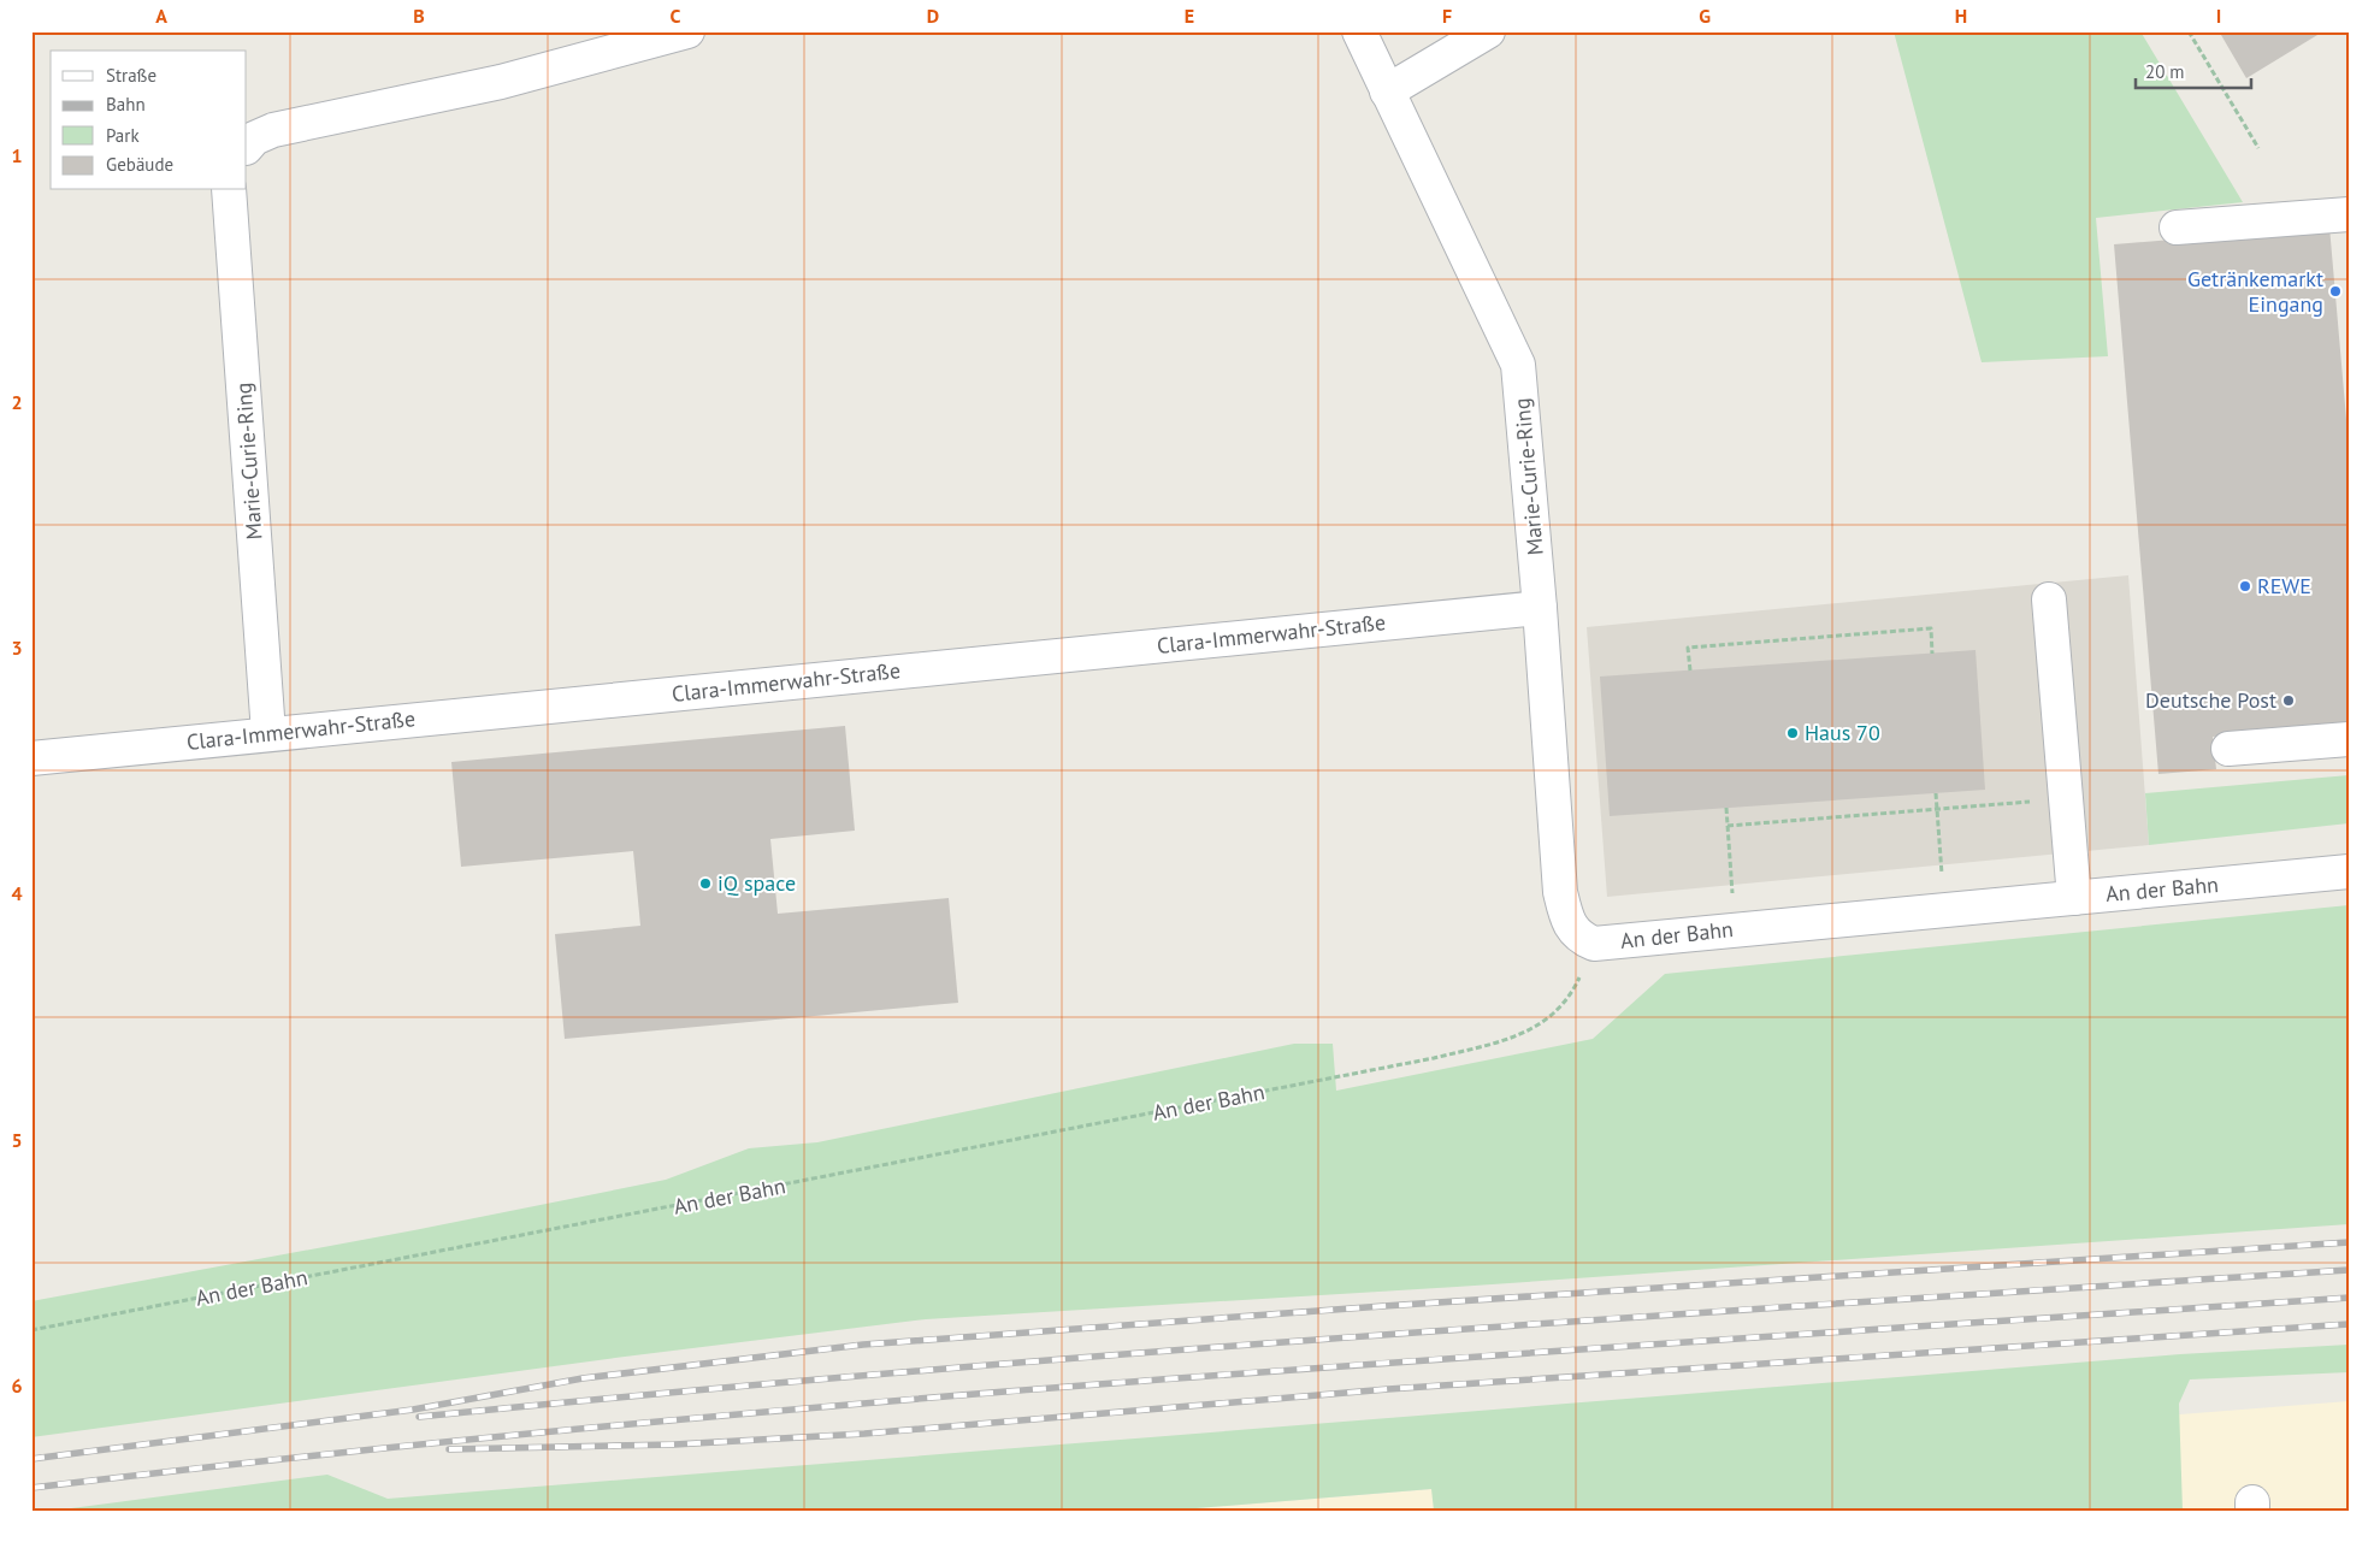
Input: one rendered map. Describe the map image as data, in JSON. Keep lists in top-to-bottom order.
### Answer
{
  "streets": {
    "street": ["Marie-Curie-Ring", "Clara-Immerwahr-Straße", "An der Bahn"]
  },
  "crossings": [
    ["Marie-Curie-Ring", "Clara-Immerwahr-Straße"],
    ["Marie-Curie-Ring", "An der Bahn"]
  ],
  "places": [
    "Getränkemarkt Eingang",
    "REWE",
    "Deutsche Post",
    "Haus 70",
    "iQ space"
  ],
  "legend": [
    "Straße",
    "Bahn",
    "Park",
    "Gebäude"
  ],
  "scale_bar": "20 m",
  "grid": {
    "columns": [
      "A",
      "B",
      "C",
      "D",
      "E",
      "F",
      "G",
      "H",
      "I"
    ],
    "rows": [
      "1",
      "2",
      "3",
      "4",
      "5",
      "6"
    ]
  }
}
